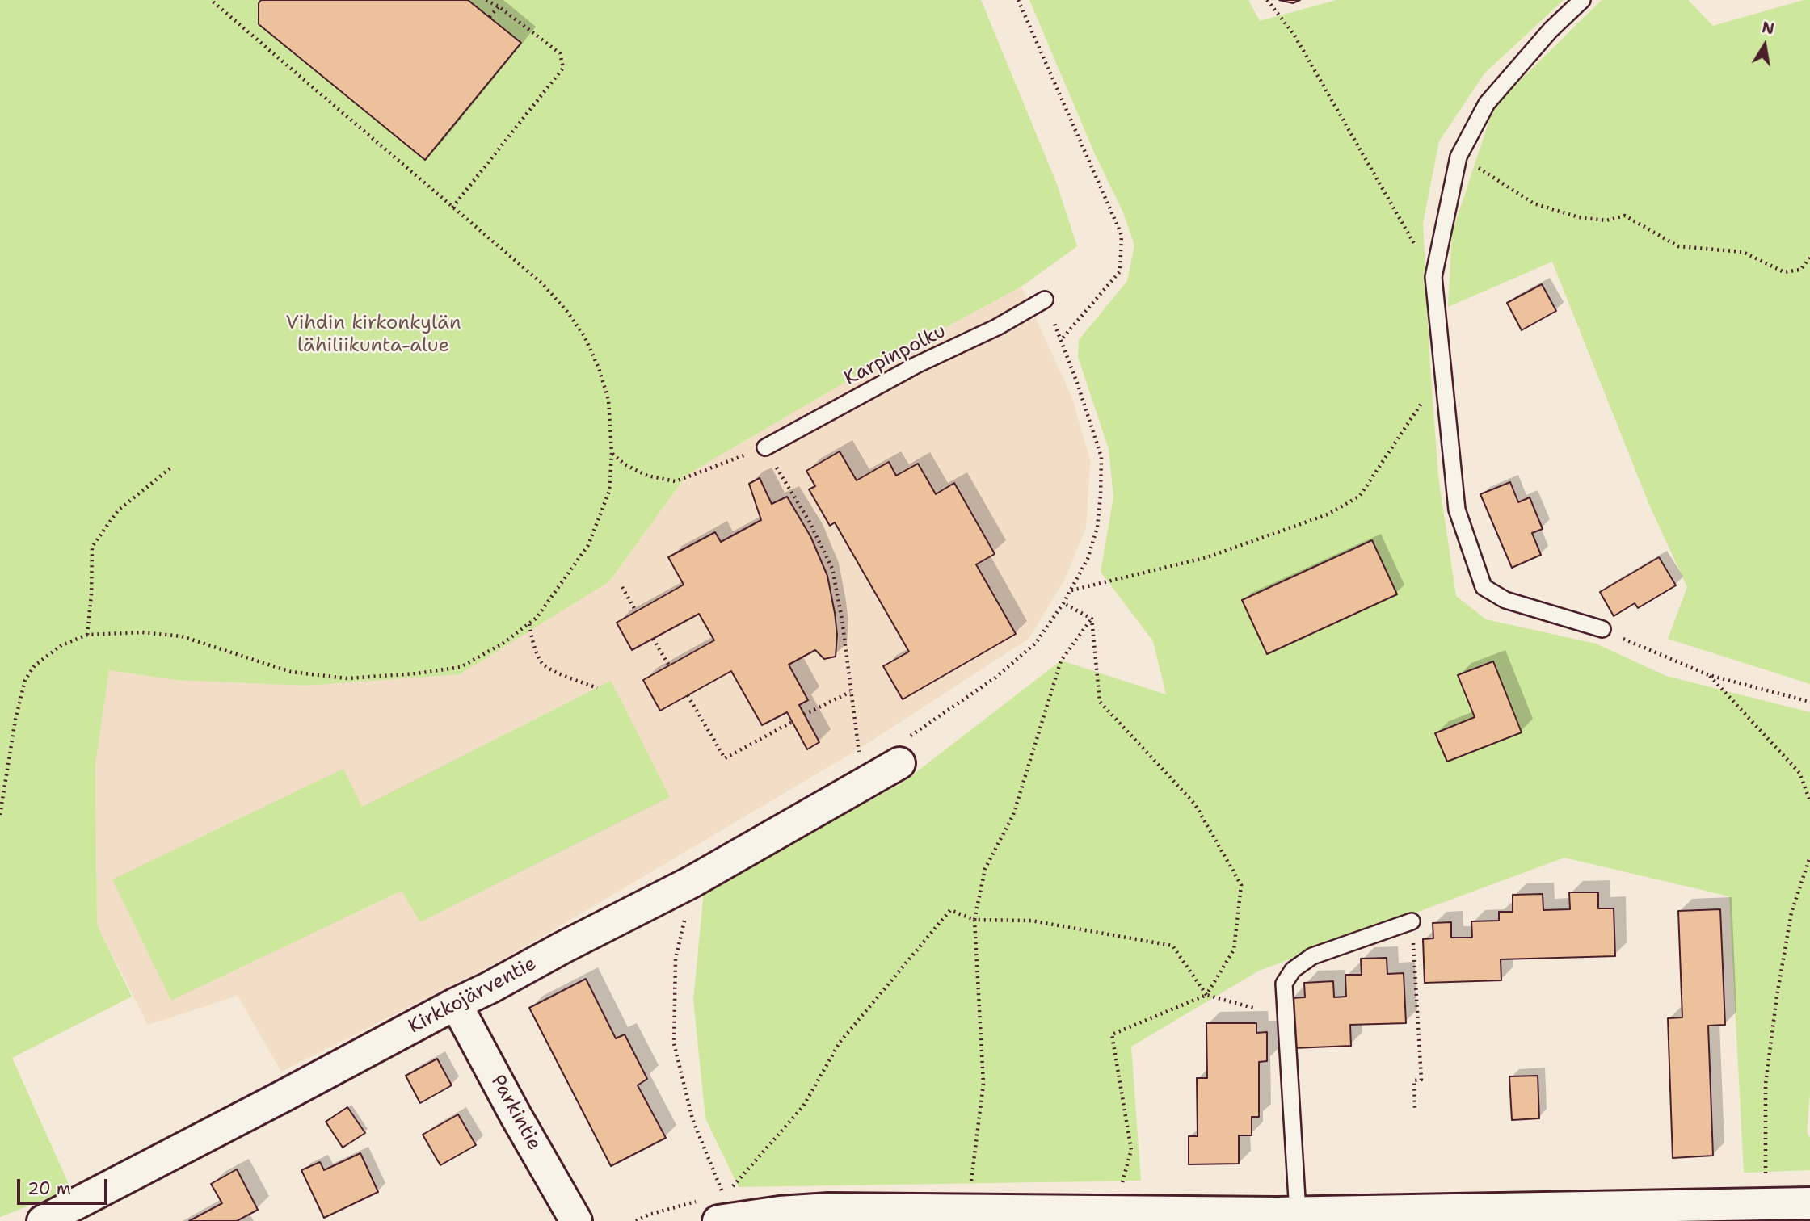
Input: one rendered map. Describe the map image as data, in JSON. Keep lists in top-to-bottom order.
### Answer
{
  "streets": {
    "street": ["Kirkkojärventie", "Parkintie"],
    "lane": ["Karpinpolku"]
  },
  "crossings": [
    ["Kirkkojärventie", "Parkintie"]
  ],
  "parks": ["Vihdin kirkonkylän lähiliikunta-alue"],
  "scale_bar": "20 m",
  "north": "top"
}
